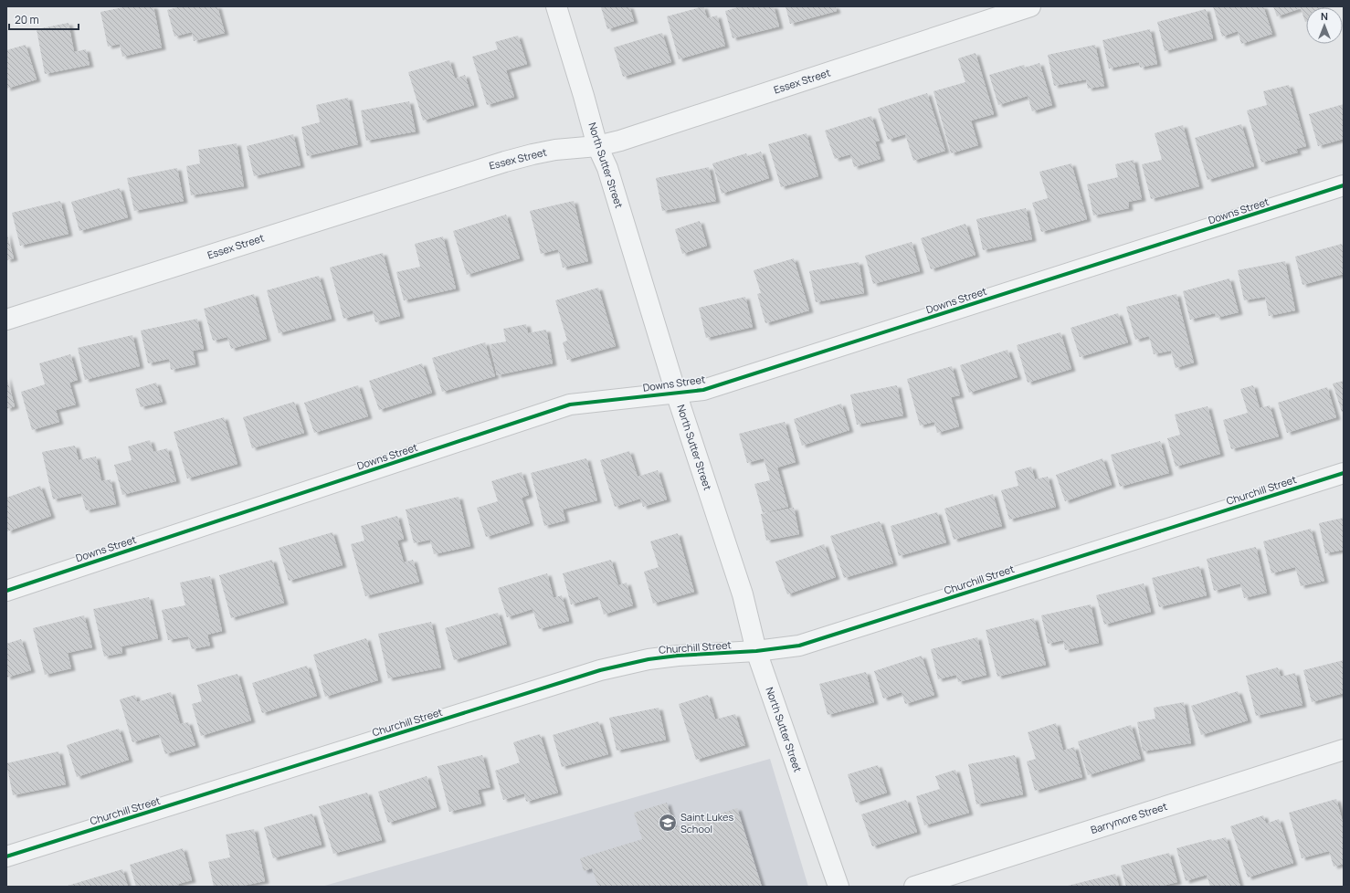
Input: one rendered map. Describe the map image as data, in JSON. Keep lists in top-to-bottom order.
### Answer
{
  "streets": {
    "street": [
      "Essex Street",
      "North Sutter Street",
      "Downs Street",
      "Churchill Street",
      "Barrymore Street"
    ]
  },
  "crossings": [
    ["Essex Street", "North Sutter Street"],
    ["North Sutter Street", "Downs Street"],
    ["North Sutter Street", "Churchill Street"]
  ],
  "places": {
    "school or university": ["Saint Lukes School"]
  },
  "scale_bar": "20 m",
  "north": "top"
}
